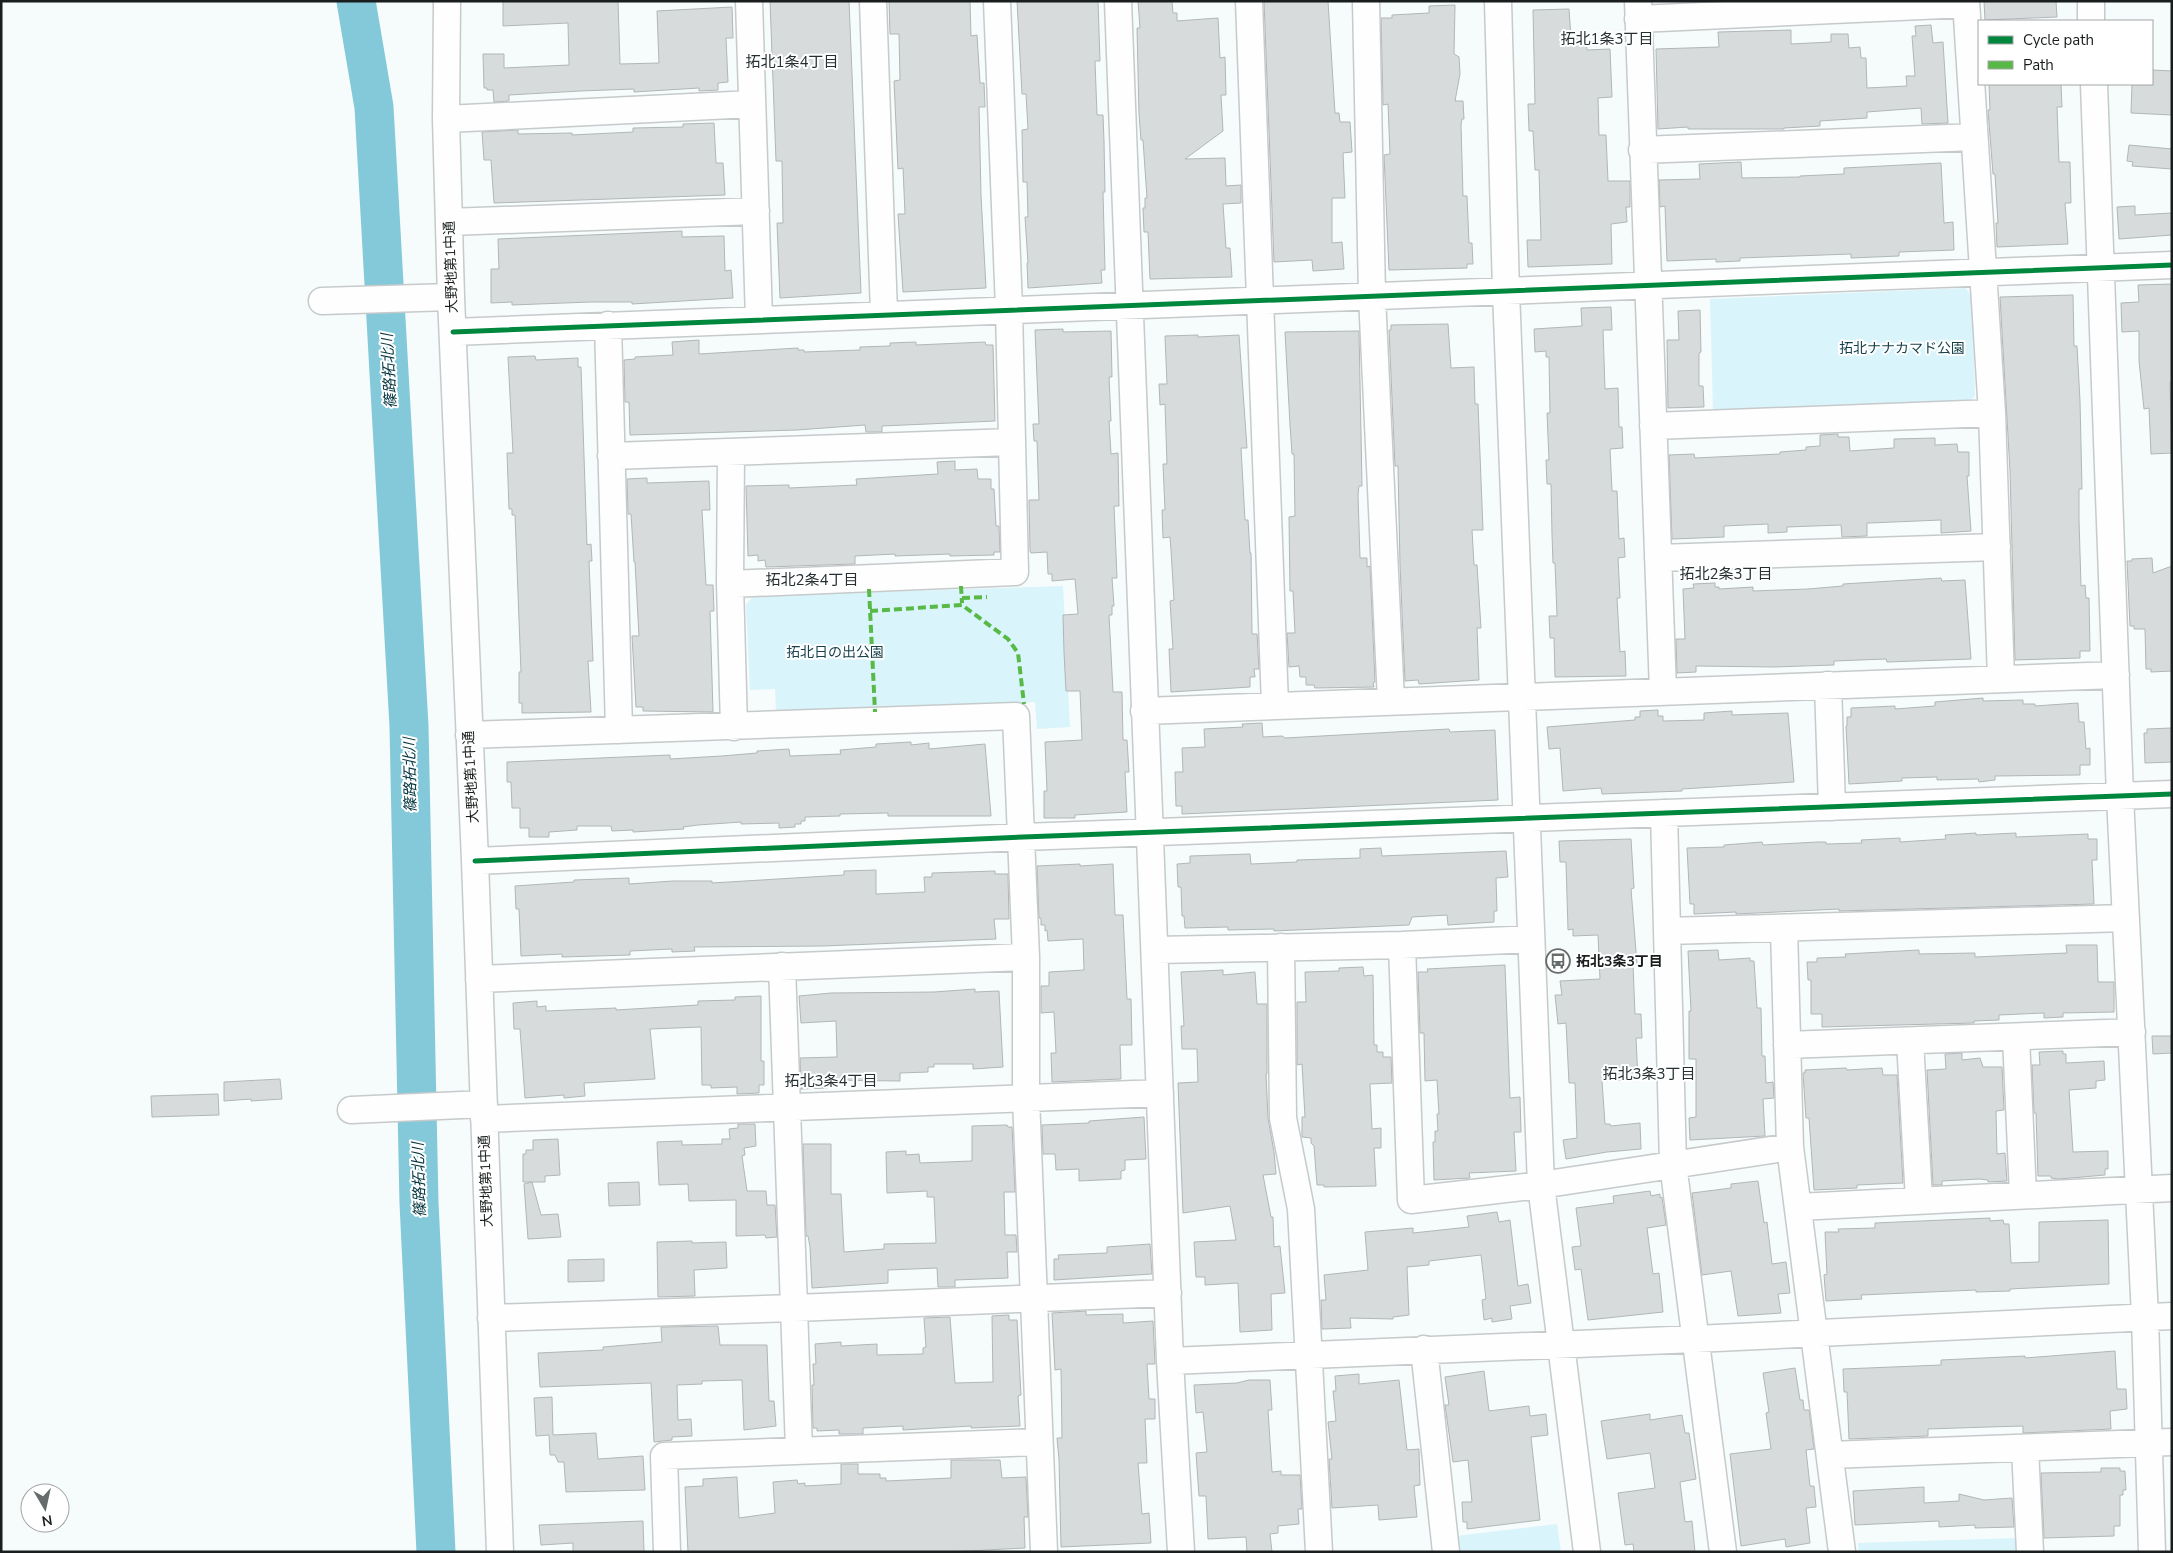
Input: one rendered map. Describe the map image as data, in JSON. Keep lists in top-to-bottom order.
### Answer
{
  "streets": {
    "street": ["大野地第1中通"]
  },
  "districts": [
    "拓北1条3丁目",
    "拓北1条4丁目",
    "拓北2条3丁目",
    "拓北2条4丁目",
    "拓北3条3丁目",
    "拓北3条4丁目"
  ],
  "water": ["篠路拓北川"],
  "parks": ["拓北ナナカマド公園", "拓北日の出公園"],
  "places": {
    "bus stop": ["拓北3条3丁目"]
  },
  "legend": ["Cycle path", "Path"],
  "north": "bottom"
}
